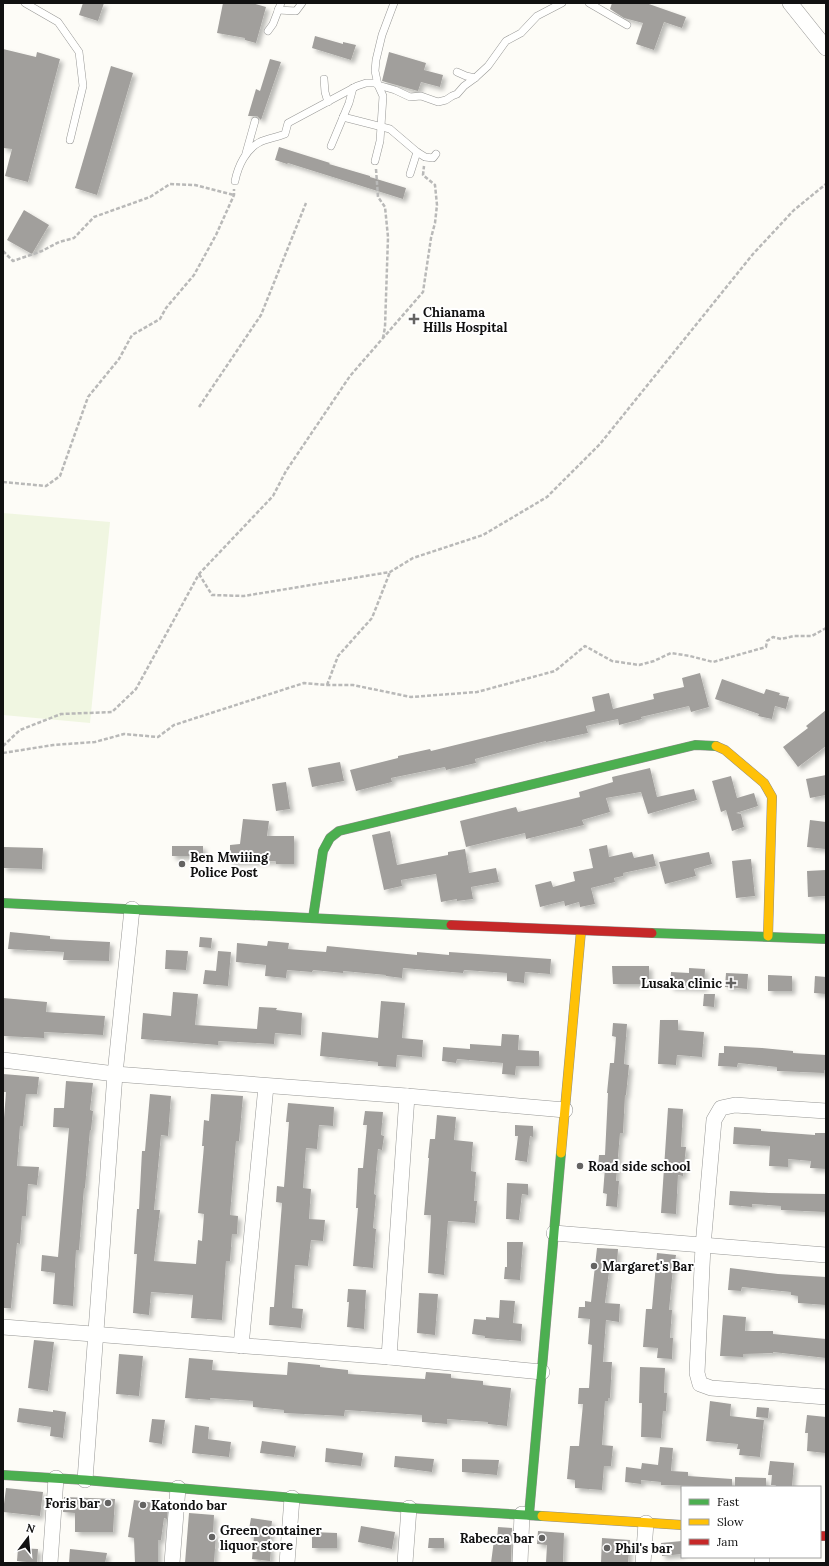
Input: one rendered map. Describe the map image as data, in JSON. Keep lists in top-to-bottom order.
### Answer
{
  "places": {
    "health": ["Chianama Hills Hospital", "Lusaka clinic"],
    "other": [
      "Ben Mwiiing Police Post",
      "Road side school",
      "Margaret's Bar",
      "Foris bar",
      "Katondo bar",
      "Green container liquor store",
      "Rabecca bar",
      "Phil's bar"
    ]
  },
  "legend": ["Fast", "Slow", "Jam"],
  "north": "top"
}
